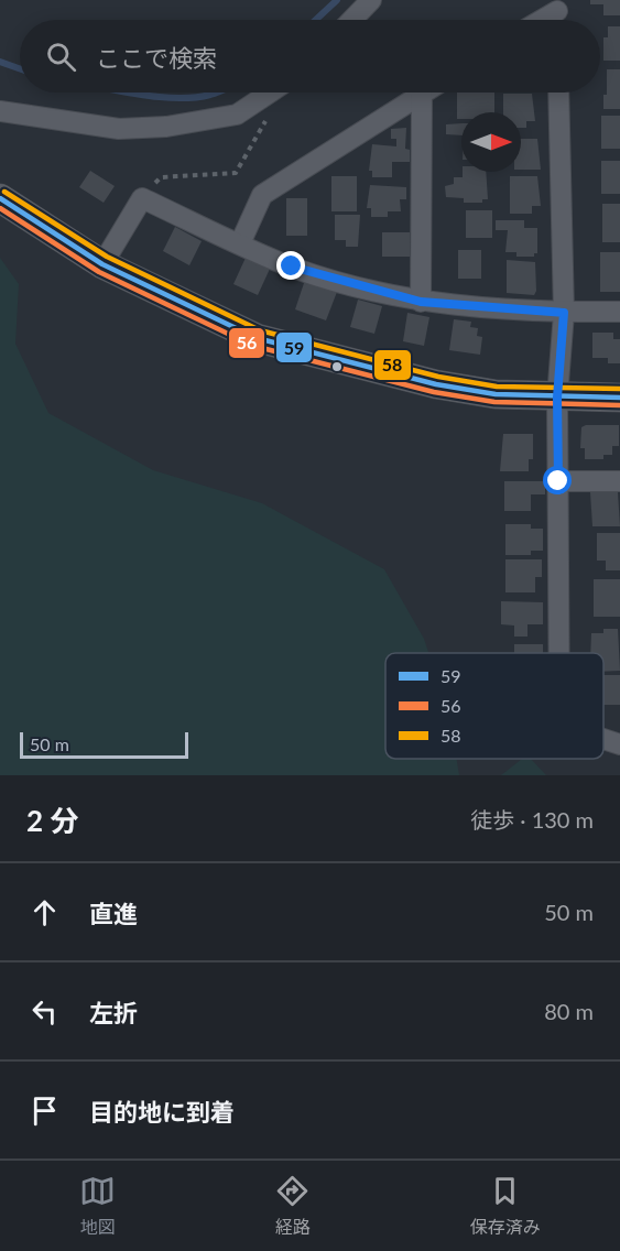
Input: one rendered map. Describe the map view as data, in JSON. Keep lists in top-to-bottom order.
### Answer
{
  "lines": ["transit line 58", "transit line 59", "transit line 56"],
  "legend": ["59", "56", "58"],
  "scale_bar": "50 m",
  "north": "right",
  "page": {
    "search": "ここで検索",
    "scale": "50 m",
    "heading": ["2 分", "徒歩 · 130 m"],
    "list": [
      ["直進", "50 m"],
      ["左折", "80 m"],
      "目的地に到着"
    ],
    "nav": ["地図", "経路", "保存済み"]
  }
}
